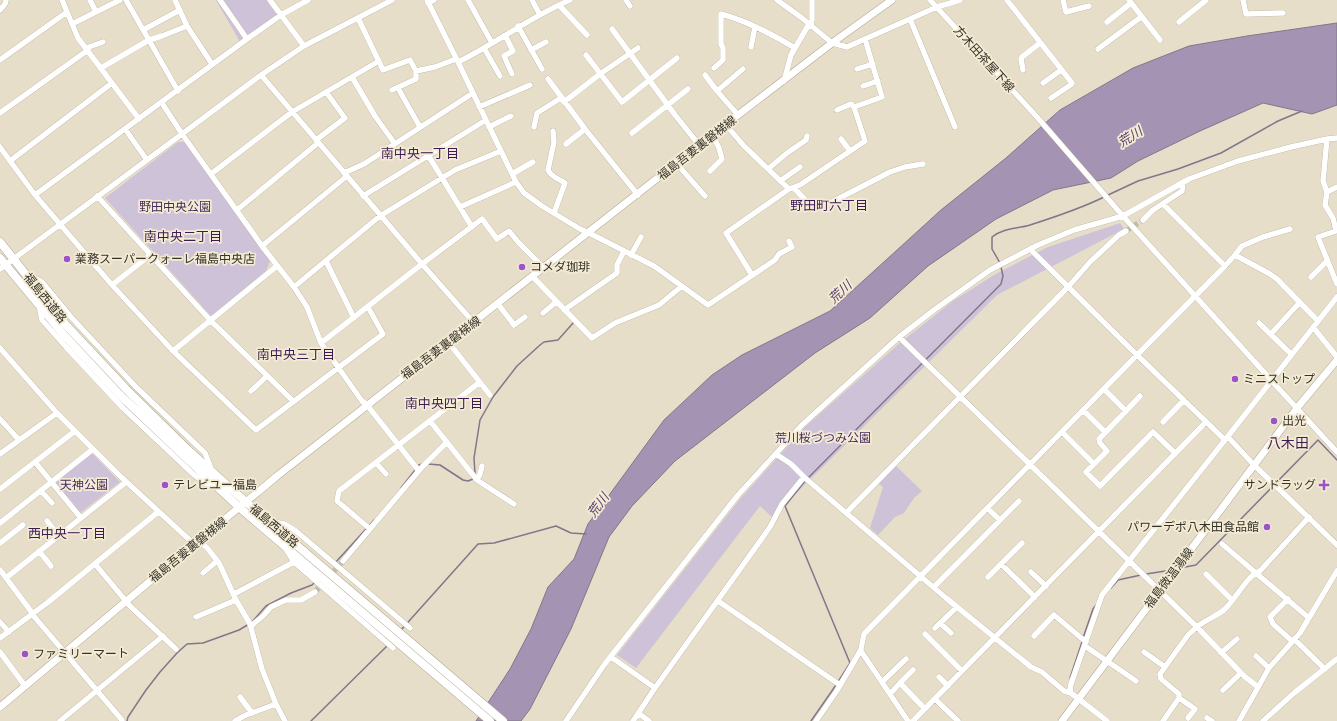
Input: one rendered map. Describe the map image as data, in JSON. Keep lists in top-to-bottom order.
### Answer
{
  "streets": {
    "highway": ["福島西道路"],
    "main road": ["福島吾妻裏磐梯線", "福島微温湯線"],
    "street": ["方木田茶屋下線"]
  },
  "crossings": [
    ["方木田茶屋下線", "福島微温湯線"],
    ["福島吾妻裏磐梯線", "福島西道路"]
  ],
  "districts": [
    "南中央一丁目",
    "野田町六丁目",
    "南中央二丁目",
    "南中央三丁目",
    "南中央四丁目",
    "八木田",
    "西中央一丁目"
  ],
  "water": ["荒川"],
  "parks": ["野田中央公園", "荒川桜づつみ公園", "天神公園"],
  "places": {
    "other": [
      "業務スーパークォーレ福島中央店",
      "コメダ珈琲",
      "ミニストップ",
      "出光",
      "テレビユー福島",
      "パワーデポ八木田食品館",
      "ファミリーマート"
    ],
    "health": ["サンドラッグ"]
  }
}
